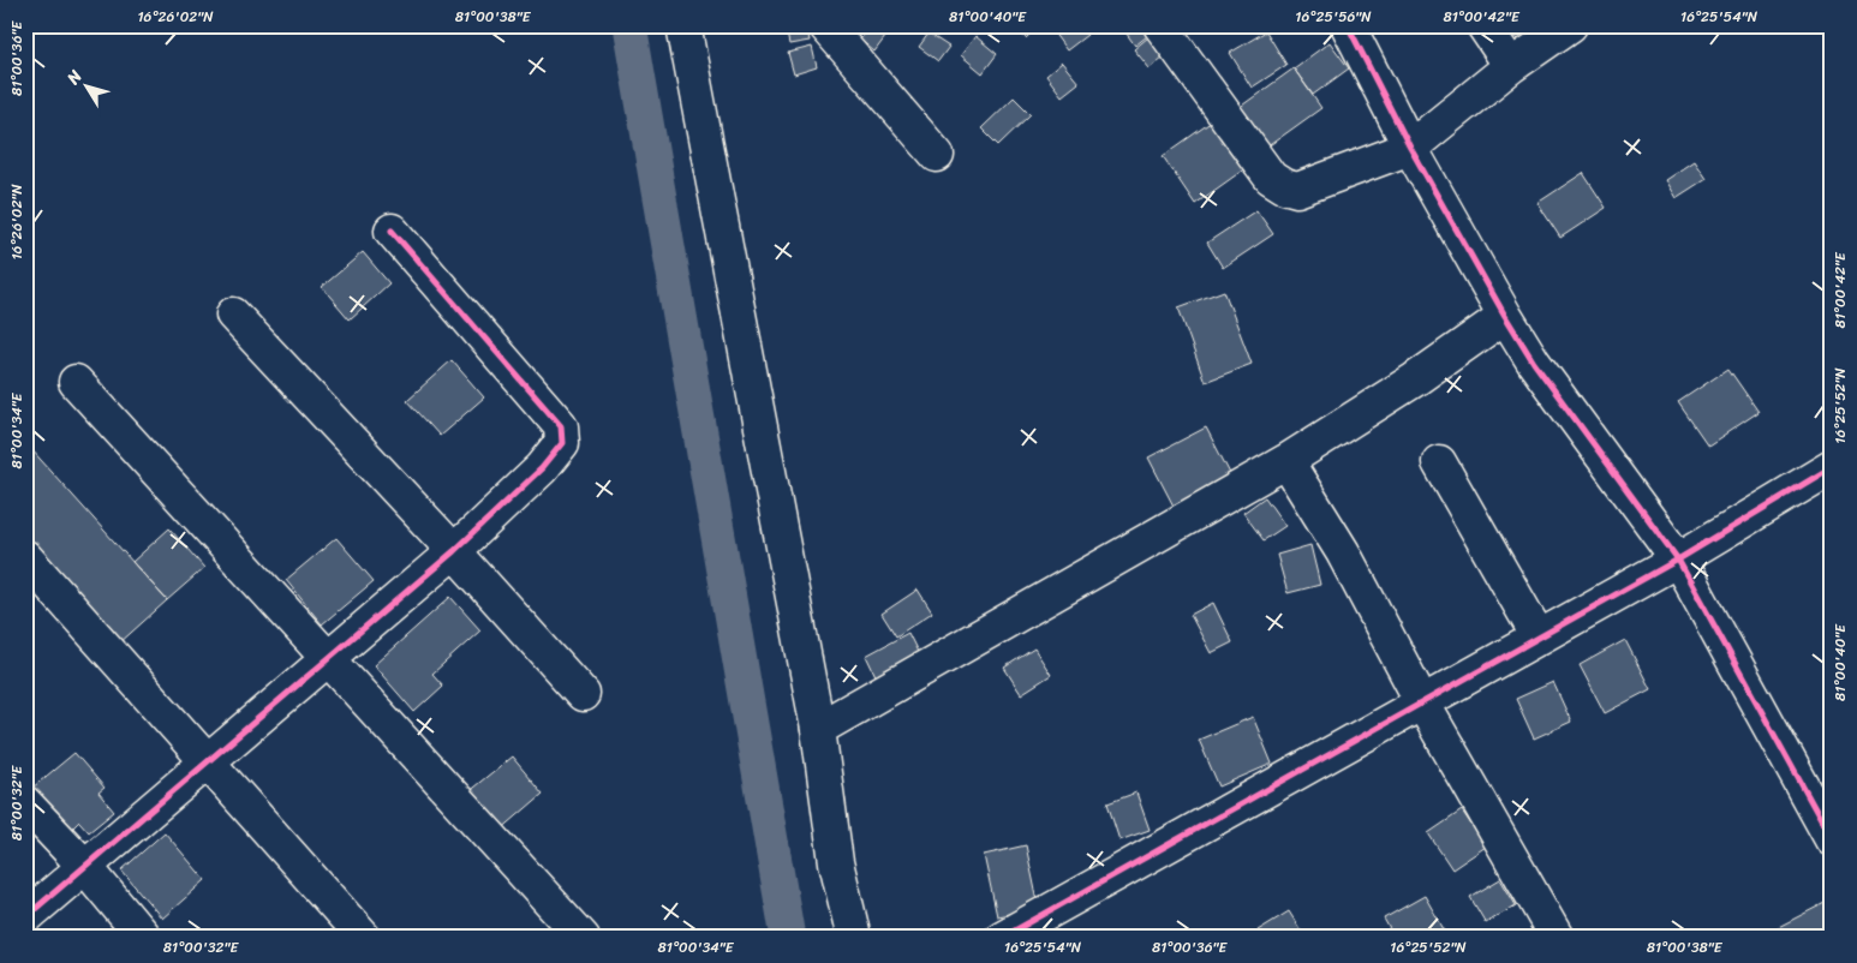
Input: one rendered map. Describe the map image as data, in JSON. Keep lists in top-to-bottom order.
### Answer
{
  "north": "top left",
  "coordinates": [
    "16°26'02\"N",
    "81°00'38\"E",
    "81°00'40\"E",
    "16°25'56\"N",
    "81°00'42\"E",
    "16°25'54\"N",
    "81°00'36\"E",
    "16°25'52\"N",
    "81°00'34\"E",
    "81°00'32\"E"
  ]
}
